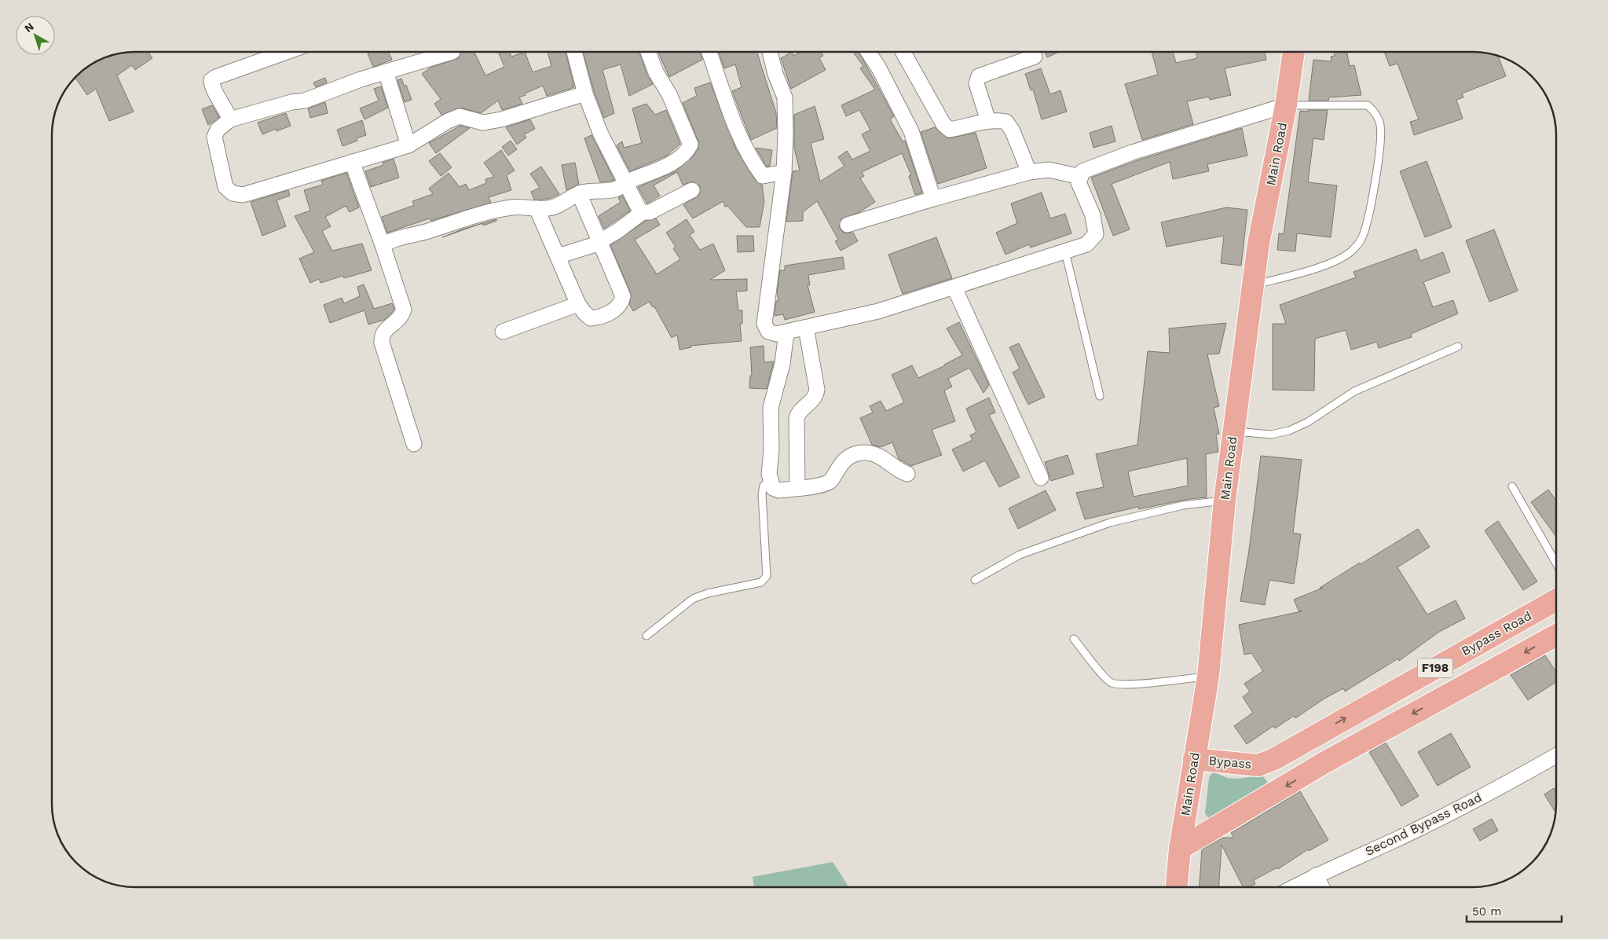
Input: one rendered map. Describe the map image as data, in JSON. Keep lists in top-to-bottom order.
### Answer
{
  "streets": {
    "main road": [
      "Main Road",
      "Bypass Road",
      "F198",
      "Bypass"
    ],
    "street": ["Second Bypass Road"]
  },
  "crossings": [
    ["Main Road", "F198"],
    ["Main Road", "Bypass"],
    ["Bypass Road", "Bypass"]
  ],
  "scale_bar": "50 m",
  "north": "top left"
}
